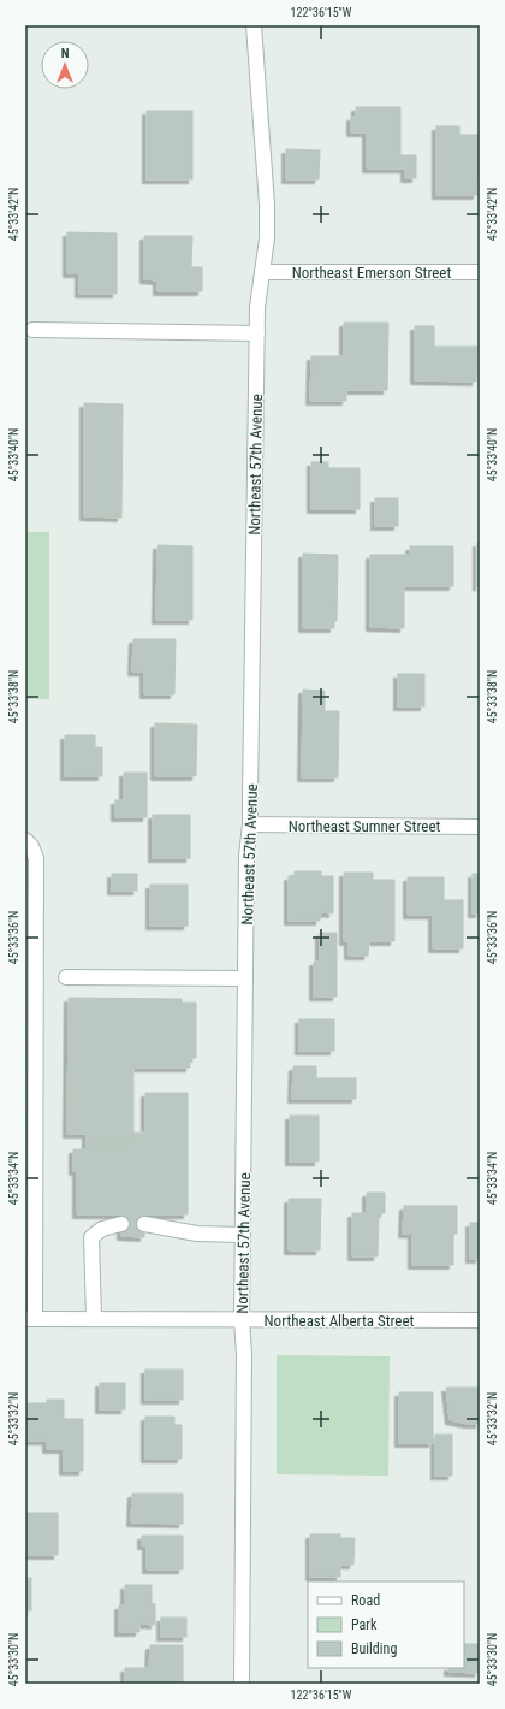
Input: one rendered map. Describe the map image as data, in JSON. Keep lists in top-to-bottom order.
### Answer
{
  "streets": {
    "street": [
      "Northeast Emerson Street",
      "Northeast 57th Avenue",
      "Northeast Sumner Street",
      "Northeast Alberta Street"
    ]
  },
  "crossings": [
    ["Northeast Emerson Street", "Northeast 57th Avenue"],
    ["Northeast 57th Avenue", "Northeast Sumner Street"],
    ["Northeast 57th Avenue", "Northeast Alberta Street"]
  ],
  "legend": ["Road", "Park", "Building"],
  "north": "top",
  "coordinates": [
    "122°36'15\"W",
    "45°33'42\"N",
    "45°33'40\"N",
    "45°33'38\"N",
    "45°33'36\"N",
    "45°33'34\"N",
    "45°33'32\"N",
    "45°33'30\"N"
  ]
}
